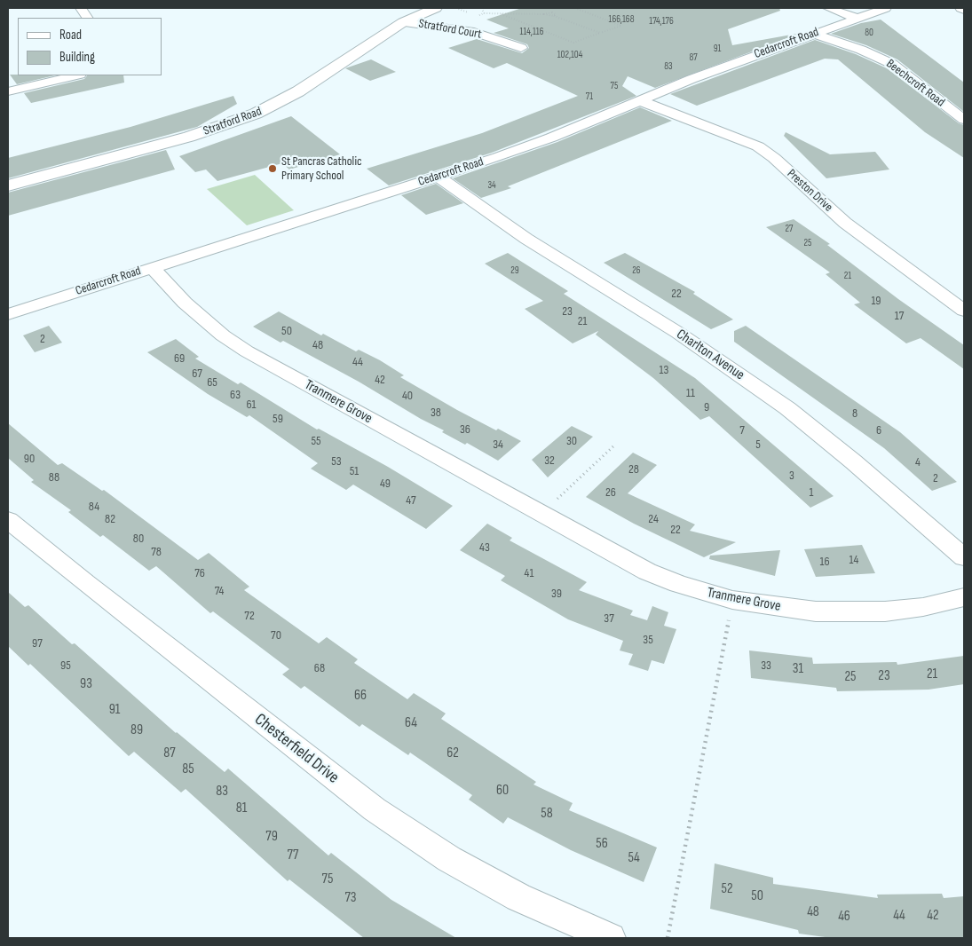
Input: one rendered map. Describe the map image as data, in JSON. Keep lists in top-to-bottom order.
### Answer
{
  "streets": {
    "street": [
      "Stratford Court",
      "Cedarcroft Road",
      "Beechcroft Road",
      "Stratford Road",
      "Preston Drive",
      "Charlton Avenue",
      "Tranmere Grove",
      "Chesterfield Drive"
    ]
  },
  "crossings": [
    ["Stratford Court", "Stratford Road"],
    ["Cedarcroft Road", "Beechcroft Road"],
    ["Cedarcroft Road", "Preston Drive"],
    ["Cedarcroft Road", "Charlton Avenue"],
    ["Cedarcroft Road", "Tranmere Grove"]
  ],
  "places": ["St Pancras Catholic Primary School"],
  "house_numbers": [
    "166,168",
    "174,176",
    "114,116",
    "80",
    "91",
    "102,104",
    "87",
    "83",
    "75",
    "71",
    "34",
    "27",
    "25",
    "29",
    "26",
    "21",
    "22",
    "19",
    "23",
    "17",
    "21",
    "50",
    "2",
    "48",
    "69",
    "44",
    "13",
    "67",
    "42",
    "65",
    "11",
    "63",
    "40",
    "61",
    "9",
    "38",
    "8",
    "59",
    "36",
    "7",
    "6",
    "55",
    "30",
    "34",
    "5",
    "90",
    "32",
    "53",
    "4",
    "28",
    "51",
    "3",
    "88",
    "2",
    "49",
    "26",
    "1",
    "47",
    "84",
    "82",
    "24",
    "22",
    "80",
    "43",
    "78",
    "14",
    "16",
    "76",
    "41",
    "74",
    "39",
    "72",
    "37",
    "70",
    "35",
    "97",
    "95",
    "33",
    "68",
    "31",
    "21",
    "23",
    "25",
    "93",
    "66",
    "91",
    "64",
    "89",
    "87",
    "62",
    "85",
    "60",
    "83",
    "81",
    "58",
    "79",
    "56",
    "77",
    "54",
    "75",
    "52",
    "50",
    "73",
    "48",
    "44",
    "42",
    "46"
  ],
  "legend": ["Road", "Building"]
}
